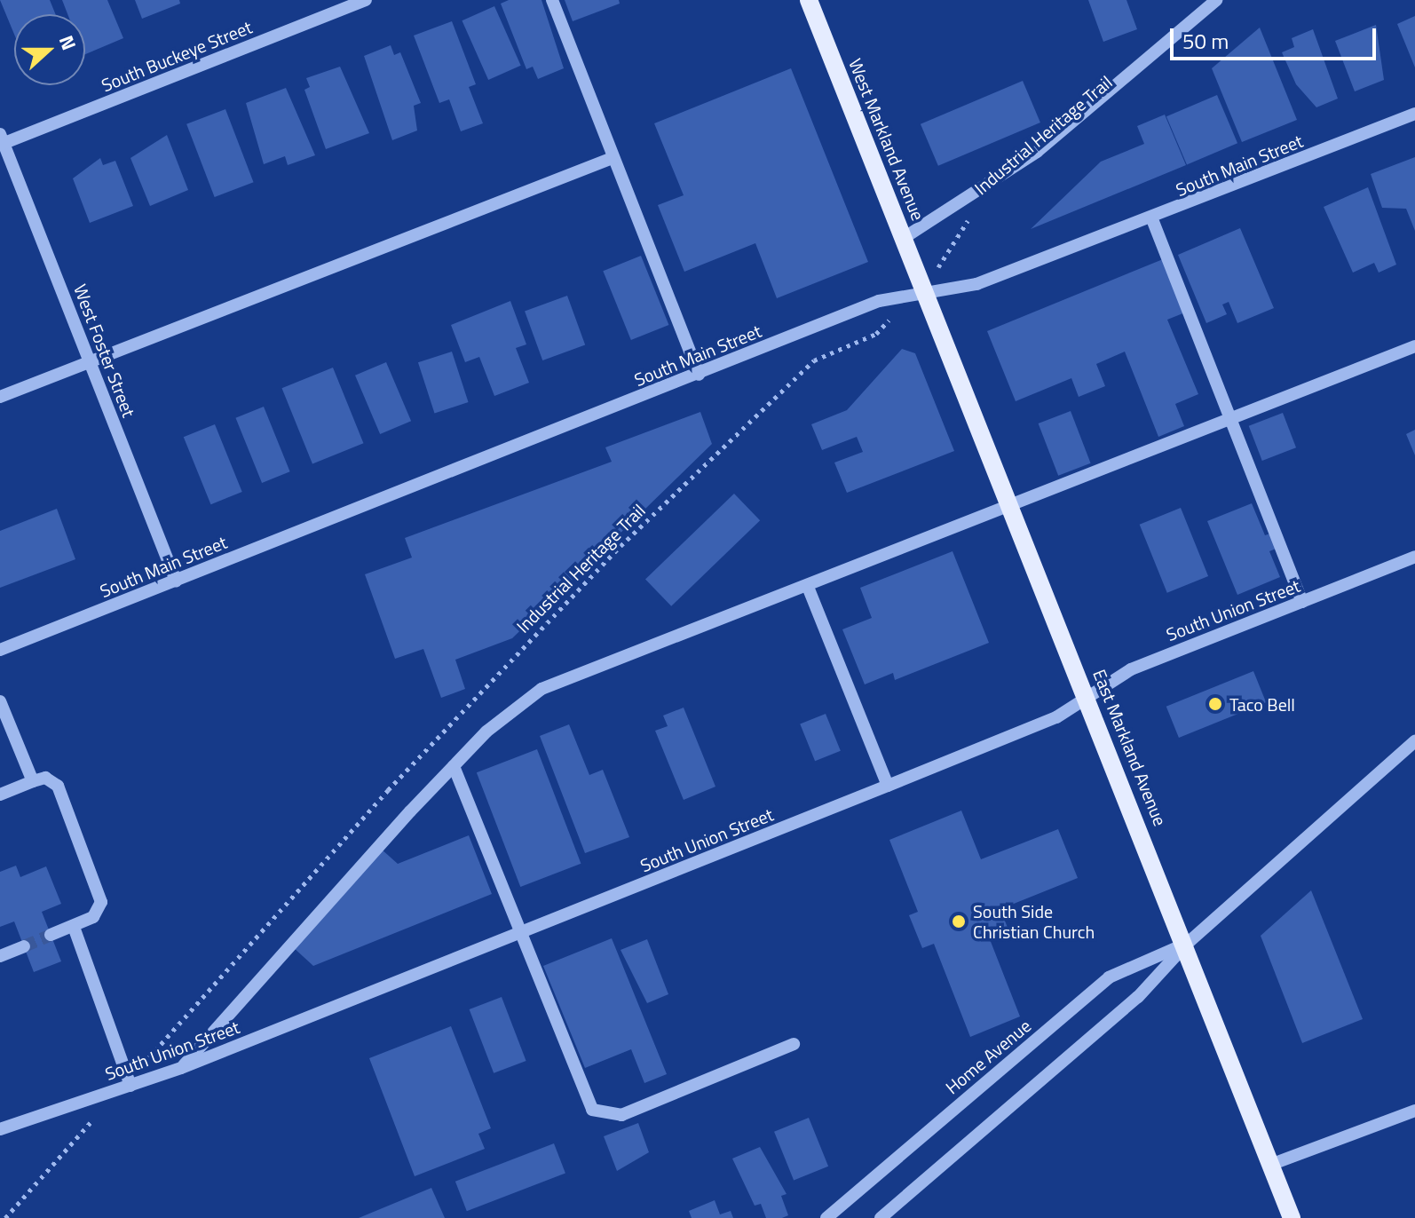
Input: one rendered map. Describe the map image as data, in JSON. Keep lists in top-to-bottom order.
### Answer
{
  "streets": {
    "main road": ["West Markland Avenue", "East Markland Avenue"],
    "street": [
      "South Buckeye Street",
      "South Main Street",
      "West Foster Street",
      "South Union Street",
      "Home Avenue"
    ],
    "path": ["Industrial Heritage Trail"]
  },
  "crossings": [
    ["South Buckeye Street", "West Foster Street"],
    ["Industrial Heritage Trail", "West Markland Avenue"],
    ["Industrial Heritage Trail", "South Main Street"],
    ["Industrial Heritage Trail", "South Union Street"],
    ["Industrial Heritage Trail", "East Markland Avenue"],
    ["West Markland Avenue", "South Main Street"],
    ["West Markland Avenue", "East Markland Avenue"],
    ["South Main Street", "West Foster Street"],
    ["South Main Street", "East Markland Avenue"],
    ["South Union Street", "East Markland Avenue"],
    ["East Markland Avenue", "Home Avenue"]
  ],
  "places": ["Taco Bell", "South Side Christian Church"],
  "scale_bar": "50 m",
  "north": "right"
}
